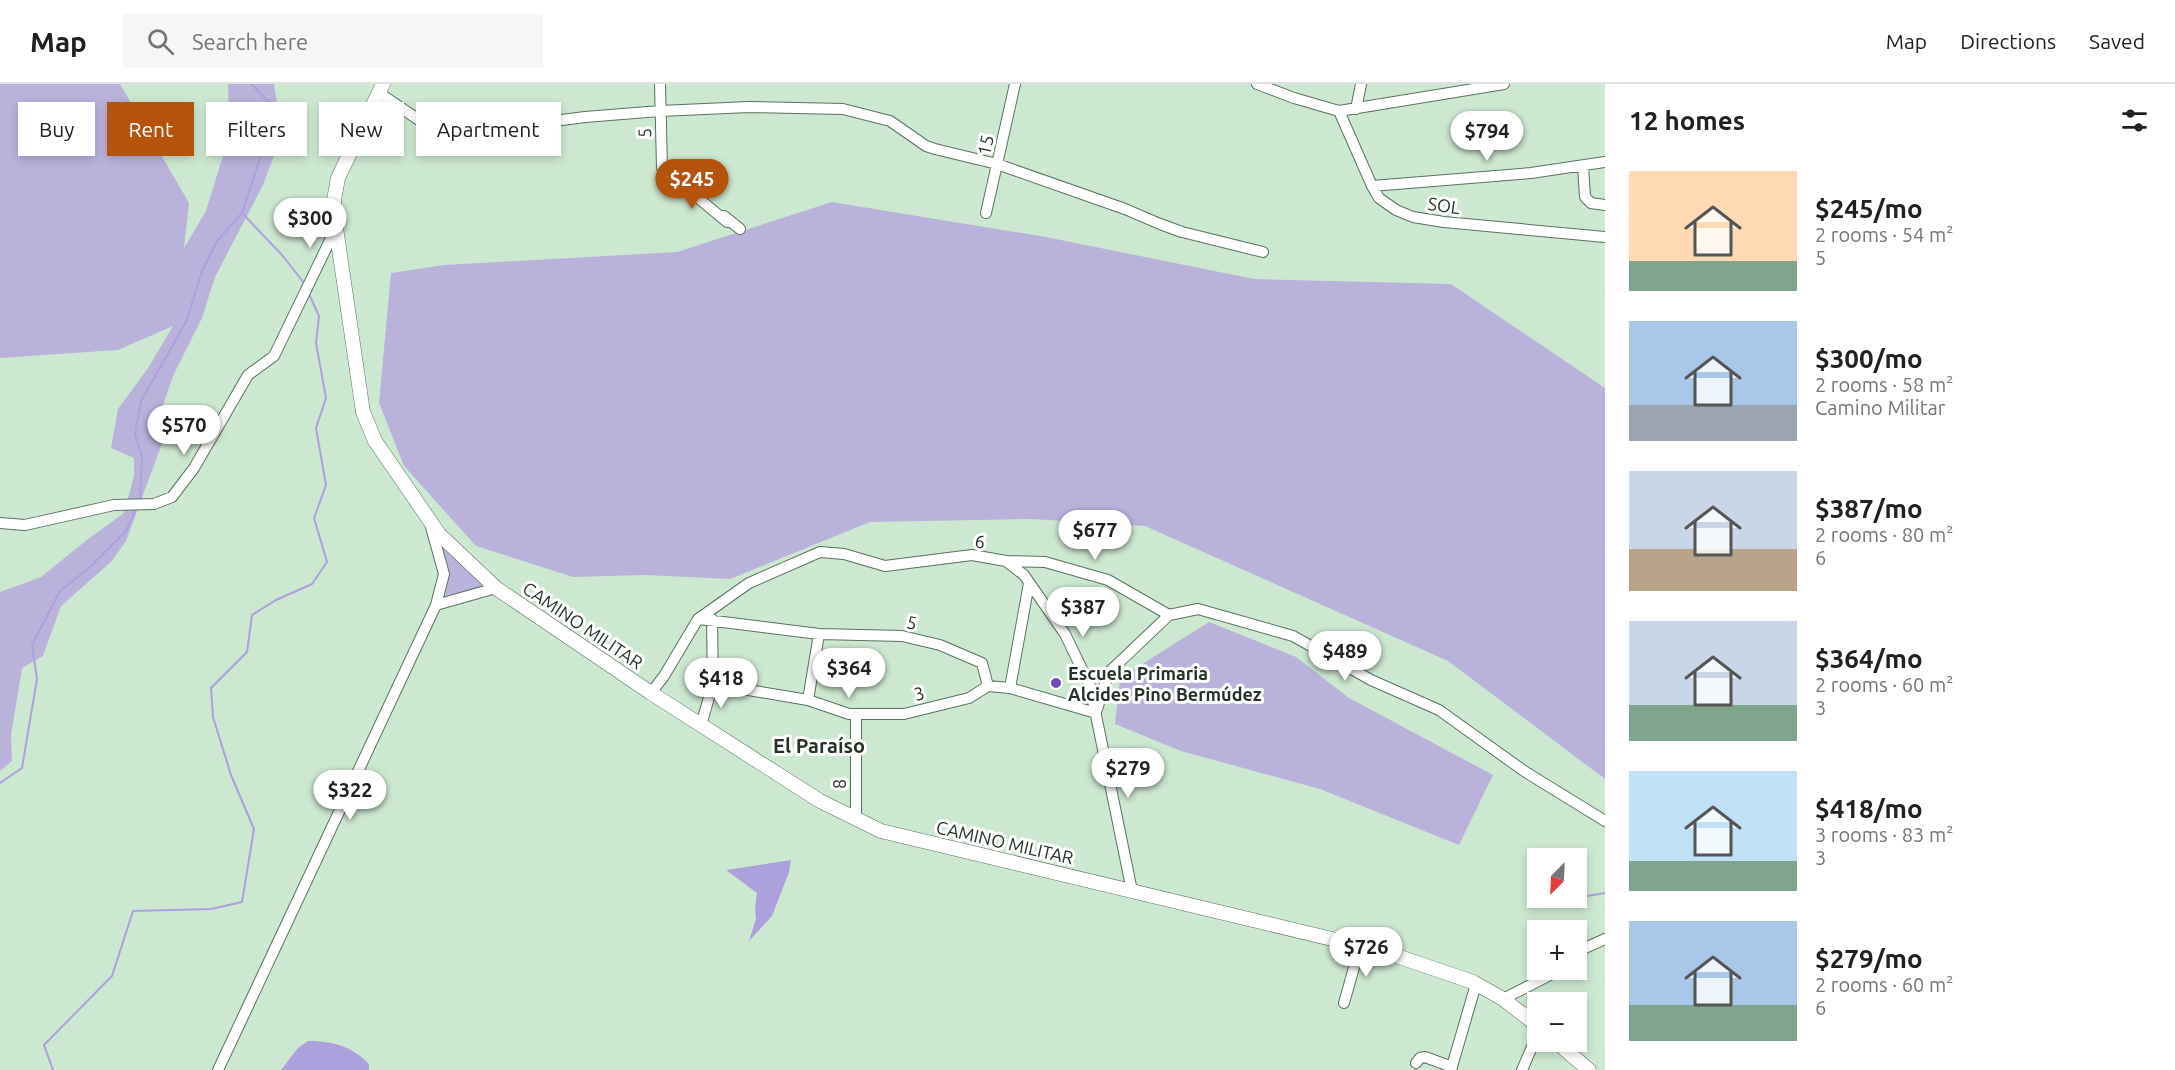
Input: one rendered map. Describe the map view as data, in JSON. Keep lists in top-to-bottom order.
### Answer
{
  "streets": {
    "main road": ["CAMINO MILITAR"],
    "street": [
      "5",
      "15",
      "SOL",
      "6",
      "3",
      "8"
    ]
  },
  "crossings": [
    ["5", "6"],
    ["5", "3"],
    ["6", "CAMINO MILITAR"],
    ["CAMINO MILITAR", "8"],
    ["3", "8"]
  ],
  "districts": ["El Paraíso"],
  "places": ["Escuela Primaria Alcides Pino Bermúdez"],
  "north": "bottom left",
  "page": {
    "header": "Map",
    "search": "Search here",
    "nav": ["Map", "Directions", "Saved"],
    "heading": "12 homes",
    "chip": [
      "Buy",
      "Rent",
      "Filters",
      "New",
      "Apartment"
    ],
    "price": [
      "$794",
      "$245",
      "$300",
      "$570",
      "$677",
      "$387",
      "$489",
      "$364",
      "$418",
      "$279",
      "$322",
      "$726"
    ],
    "list": [
      {
        "name": "$245/mo",
        "note": "2 rooms · 54 m² · 5"
      },
      {
        "name": "$300/mo",
        "note": "2 rooms · 58 m² · Camino Militar"
      },
      {
        "name": "$387/mo",
        "note": "2 rooms · 80 m² · 6"
      },
      {
        "name": "$364/mo",
        "note": "2 rooms · 60 m² · 3"
      },
      {
        "name": "$418/mo",
        "note": "3 rooms · 83 m² · 3"
      },
      {
        "name": "$279/mo",
        "note": "2 rooms · 60 m² · 6"
      }
    ],
    "map_buttons": ["+", "−"]
  }
}
